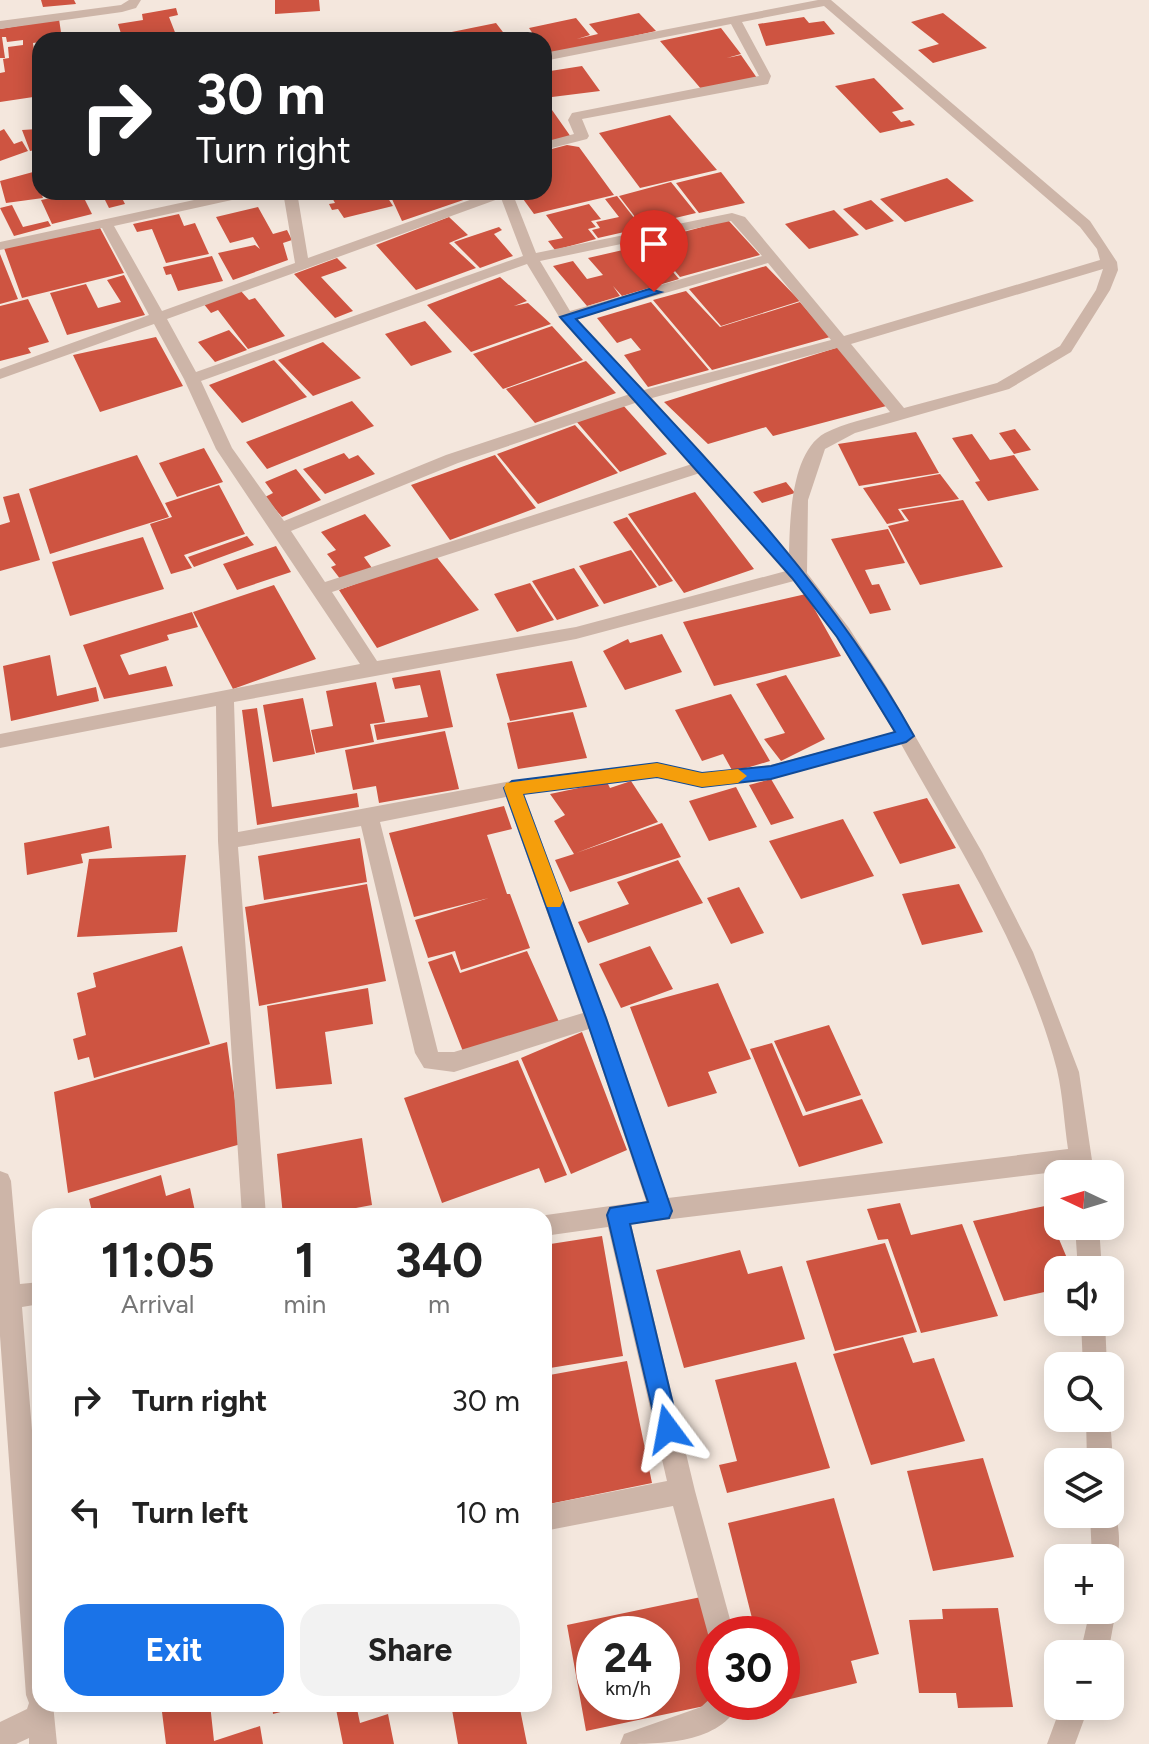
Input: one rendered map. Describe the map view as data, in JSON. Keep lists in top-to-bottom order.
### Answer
{
  "north": "left",
  "page": {
    "turn": ["30 m", "Turn right"],
    "map_buttons": ["+", "−"],
    "eta": [
      "11:05",
      "Arrival",
      "1",
      "min",
      "340",
      "m"
    ],
    "list": [
      {
        "name": "Turn right",
        "value": "30 m"
      },
      {
        "name": "Turn left",
        "value": "10 m"
      }
    ],
    "buttons": ["Exit", "Share"],
    "speed": "24 km/h",
    "limit": "30"
  }
}
